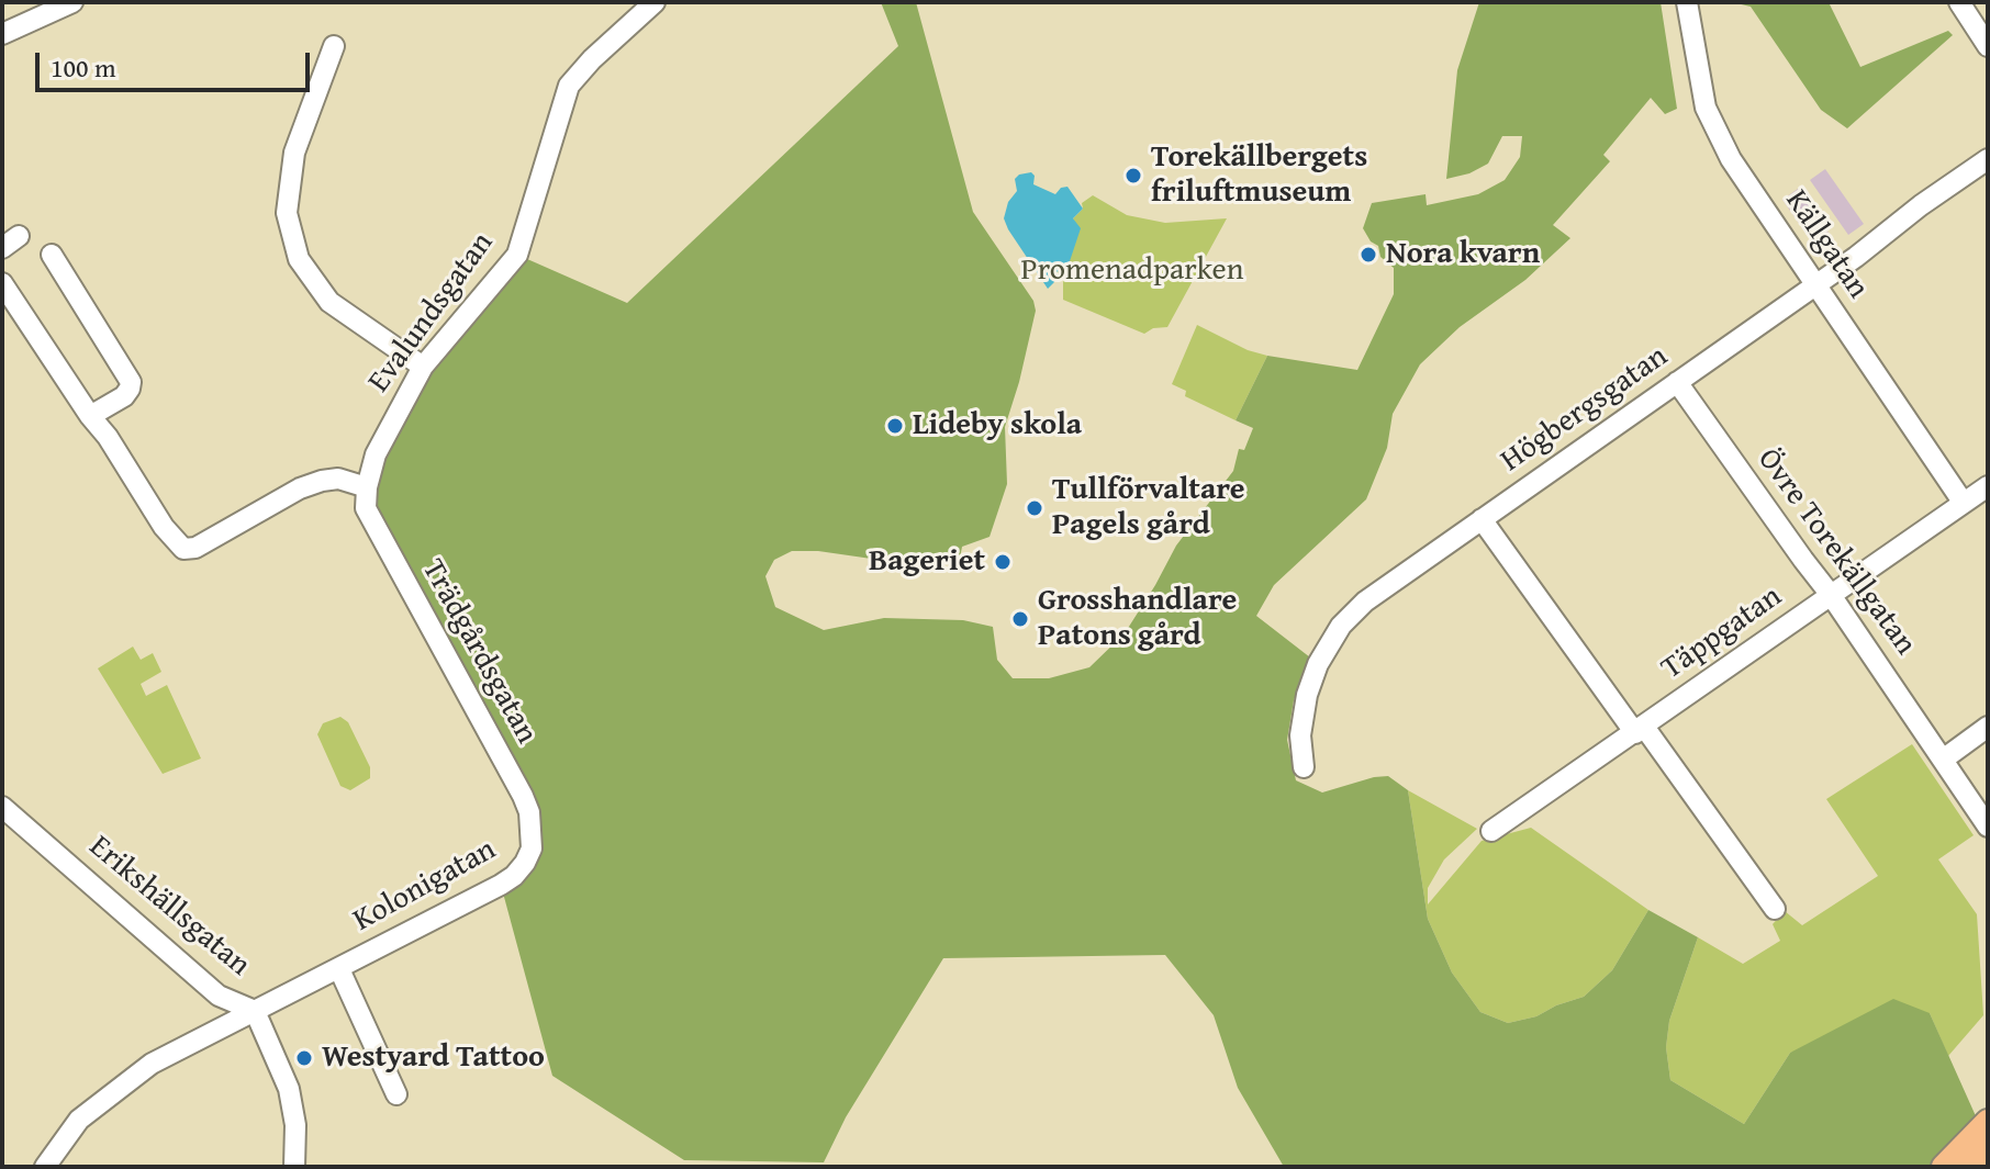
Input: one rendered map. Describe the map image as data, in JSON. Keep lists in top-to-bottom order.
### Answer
{
  "streets": {
    "street": [
      "Källgatan",
      "Evalundsgatan",
      "Högbergsgatan",
      "Övre Torekällgatan",
      "Täppgatan",
      "Trädgårdsgatan",
      "Kolonigatan",
      "Erikshällsgatan"
    ]
  },
  "crossings": [
    ["Källgatan", "Högbergsgatan"],
    ["Källgatan", "Täppgatan"],
    ["Evalundsgatan", "Trädgårdsgatan"],
    ["Högbergsgatan", "Övre Torekällgatan"],
    ["Övre Torekällgatan", "Täppgatan"],
    ["Trädgårdsgatan", "Kolonigatan"],
    ["Kolonigatan", "Erikshällsgatan"]
  ],
  "parks": ["Promenadparken"],
  "places": [
    "Torekällbergets friluftmuseum",
    "Nora kvarn",
    "Lideby skola",
    "Tullförvaltare Pagels gård",
    "Bageriet",
    "Grosshandlare Patons gård",
    "Westyard Tattoo"
  ],
  "scale_bar": "100 m"
}
